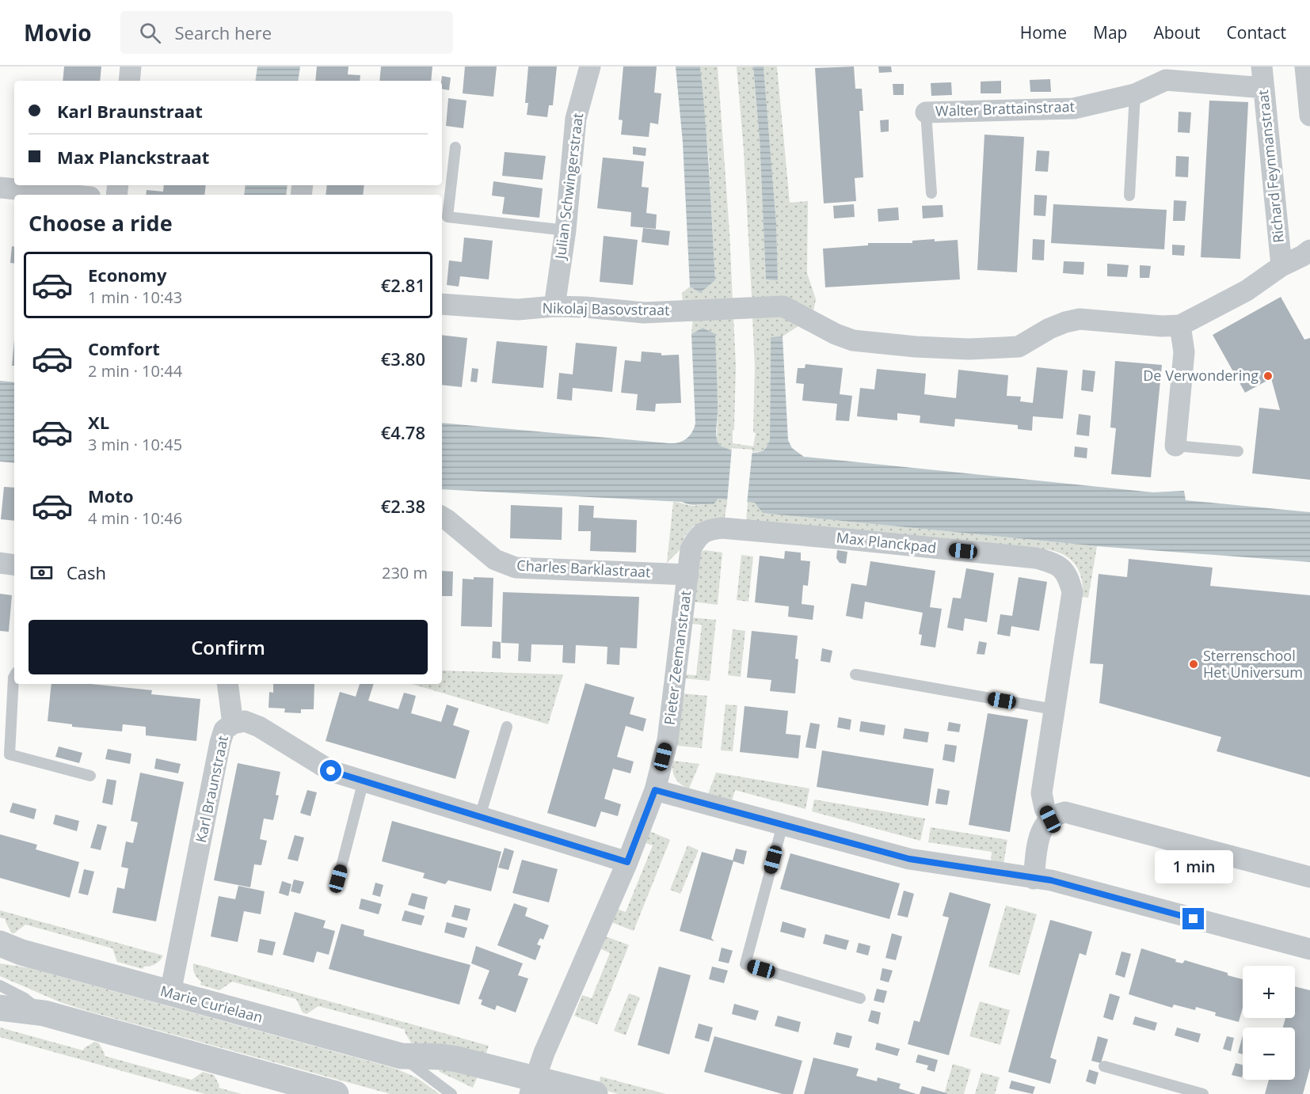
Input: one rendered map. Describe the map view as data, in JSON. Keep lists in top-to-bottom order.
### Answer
{
  "streets": {
    "street": [
      "Walter Brattainstraat",
      "Richard Feynmanstraat",
      "Julian Schwingerstraat",
      "Nikolaj Basovstraat",
      "Max Planckpad",
      "Charles Barklastraat",
      "Pieter Zeemanstraat",
      "Karl Braunstraat",
      "Marie Curielaan"
    ]
  },
  "crossings": [
    ["Walter Brattainstraat", "Richard Feynmanstraat"],
    ["Richard Feynmanstraat", "Nikolaj Basovstraat"],
    ["Julian Schwingerstraat", "Nikolaj Basovstraat"],
    ["Max Planckpad", "Pieter Zeemanstraat"],
    ["Charles Barklastraat", "Pieter Zeemanstraat"],
    ["Pieter Zeemanstraat", "Karl Braunstraat"],
    ["Pieter Zeemanstraat", "Marie Curielaan"],
    ["Karl Braunstraat", "Marie Curielaan"]
  ],
  "places": ["De Verwondering", "Sterrenschool Het Universum"],
  "page": {
    "header": "Movio",
    "search": "Search here",
    "nav": [
      "Home",
      "Map",
      "About",
      "Contact"
    ],
    "banner": ["Karl Braunstraat", "Max Planckstraat"],
    "heading": "Choose a ride",
    "list": [
      {
        "name": "Economy",
        "note": "1 min · 10:43",
        "value": "€2.81"
      },
      {
        "name": "Comfort",
        "note": "2 min · 10:44",
        "value": "€3.80"
      },
      {
        "name": "XL",
        "note": "3 min · 10:45",
        "value": "€4.78"
      },
      {
        "name": "Moto",
        "note": "4 min · 10:46",
        "value": "€2.38"
      }
    ],
    "pay": ["Cash", "230 m"],
    "buttons": "Confirm",
    "bubble": "1 min",
    "map_buttons": ["+", "−"]
  }
}
